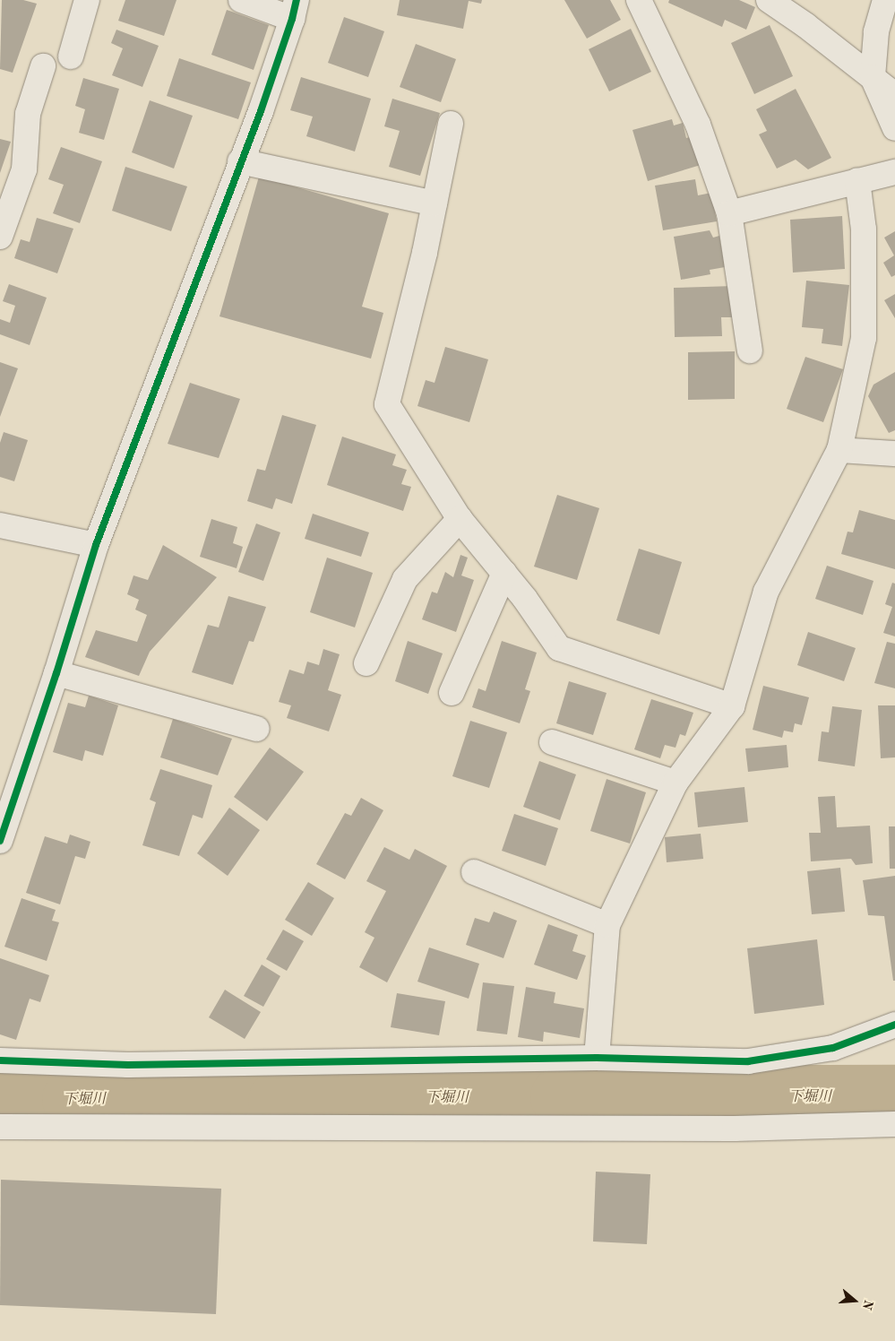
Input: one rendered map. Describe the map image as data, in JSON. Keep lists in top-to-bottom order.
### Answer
{
  "water": ["下堀川"],
  "north": "right"
}
